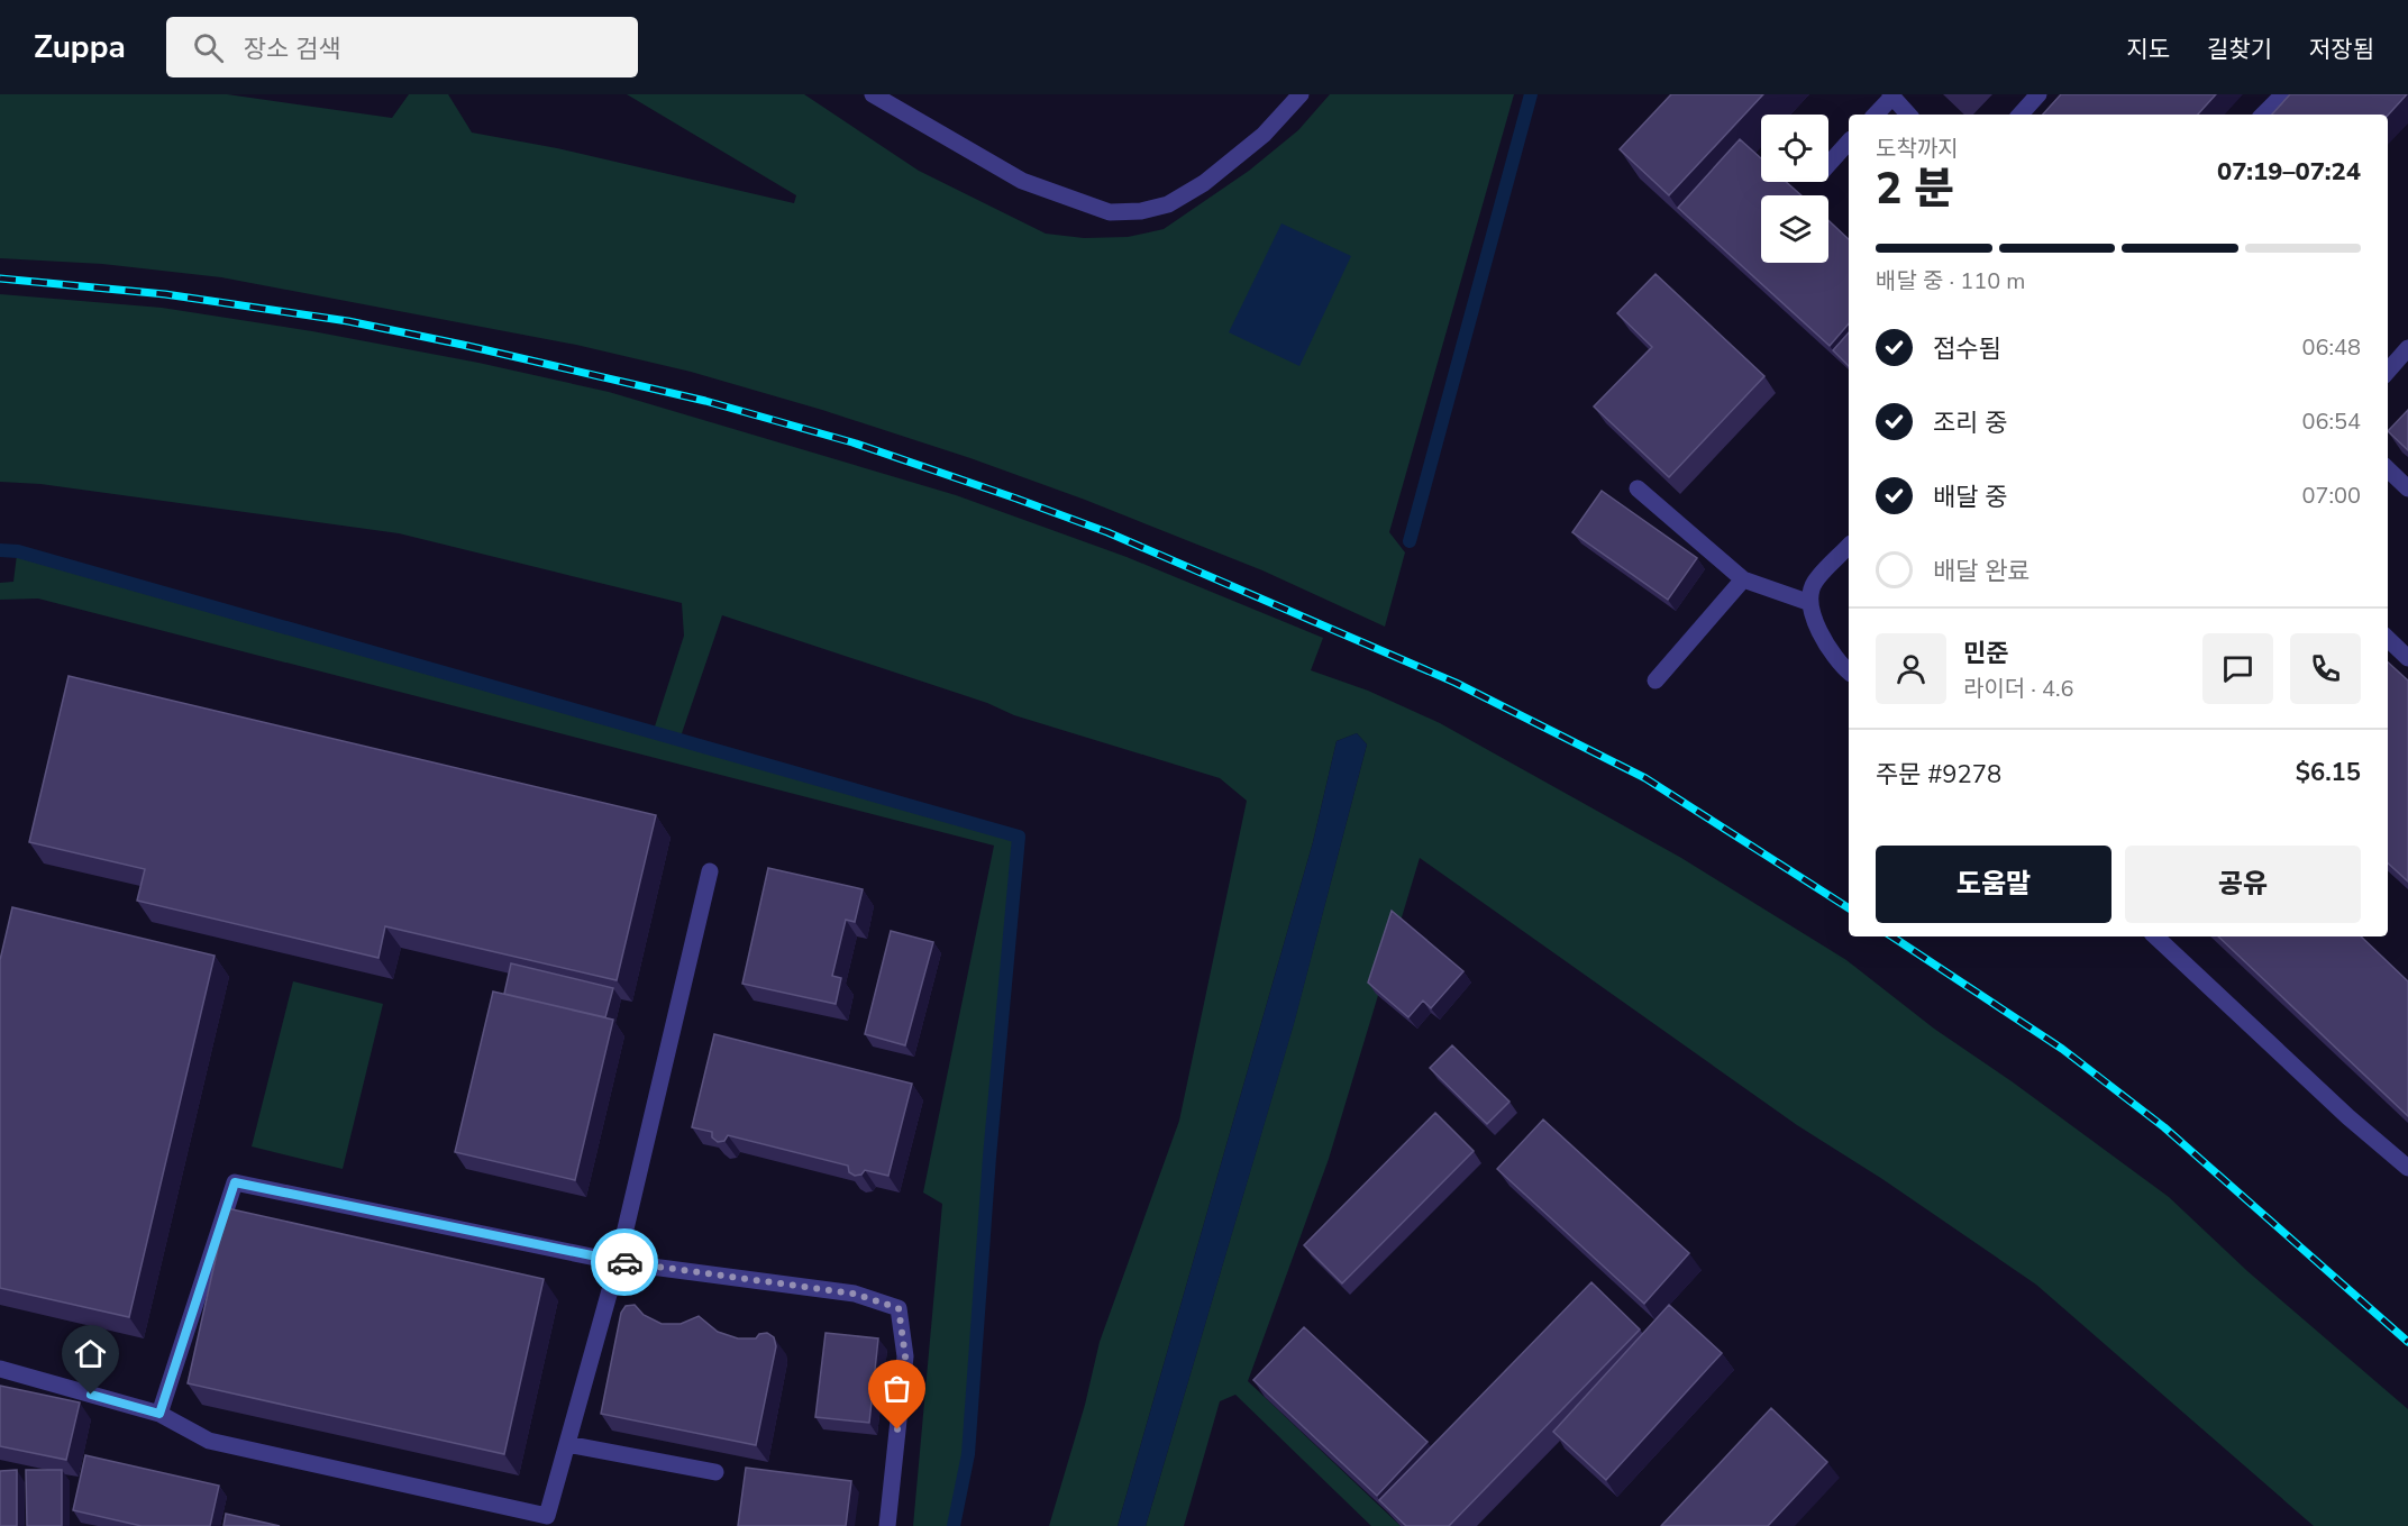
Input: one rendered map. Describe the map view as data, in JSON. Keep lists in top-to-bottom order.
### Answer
{
  "page": {
    "header": "Zuppa",
    "search": "장소 검색",
    "nav": ["지도", "길찾기", "저장됨"],
    "heading": ["2 분", "도착까지", "07:19–07:24"],
    "panel": [
      "민준",
      "라이더 · 4.6",
      "주문 #9278",
      "$6.15"
    ],
    "bar": "배달 중 · 110 m",
    "list": [
      ["접수됨", "06:48"],
      ["조리 중", "06:54"],
      ["배달 중", "07:00"],
      "배달 완료"
    ],
    "buttons": ["도움말", "공유"]
  }
}
